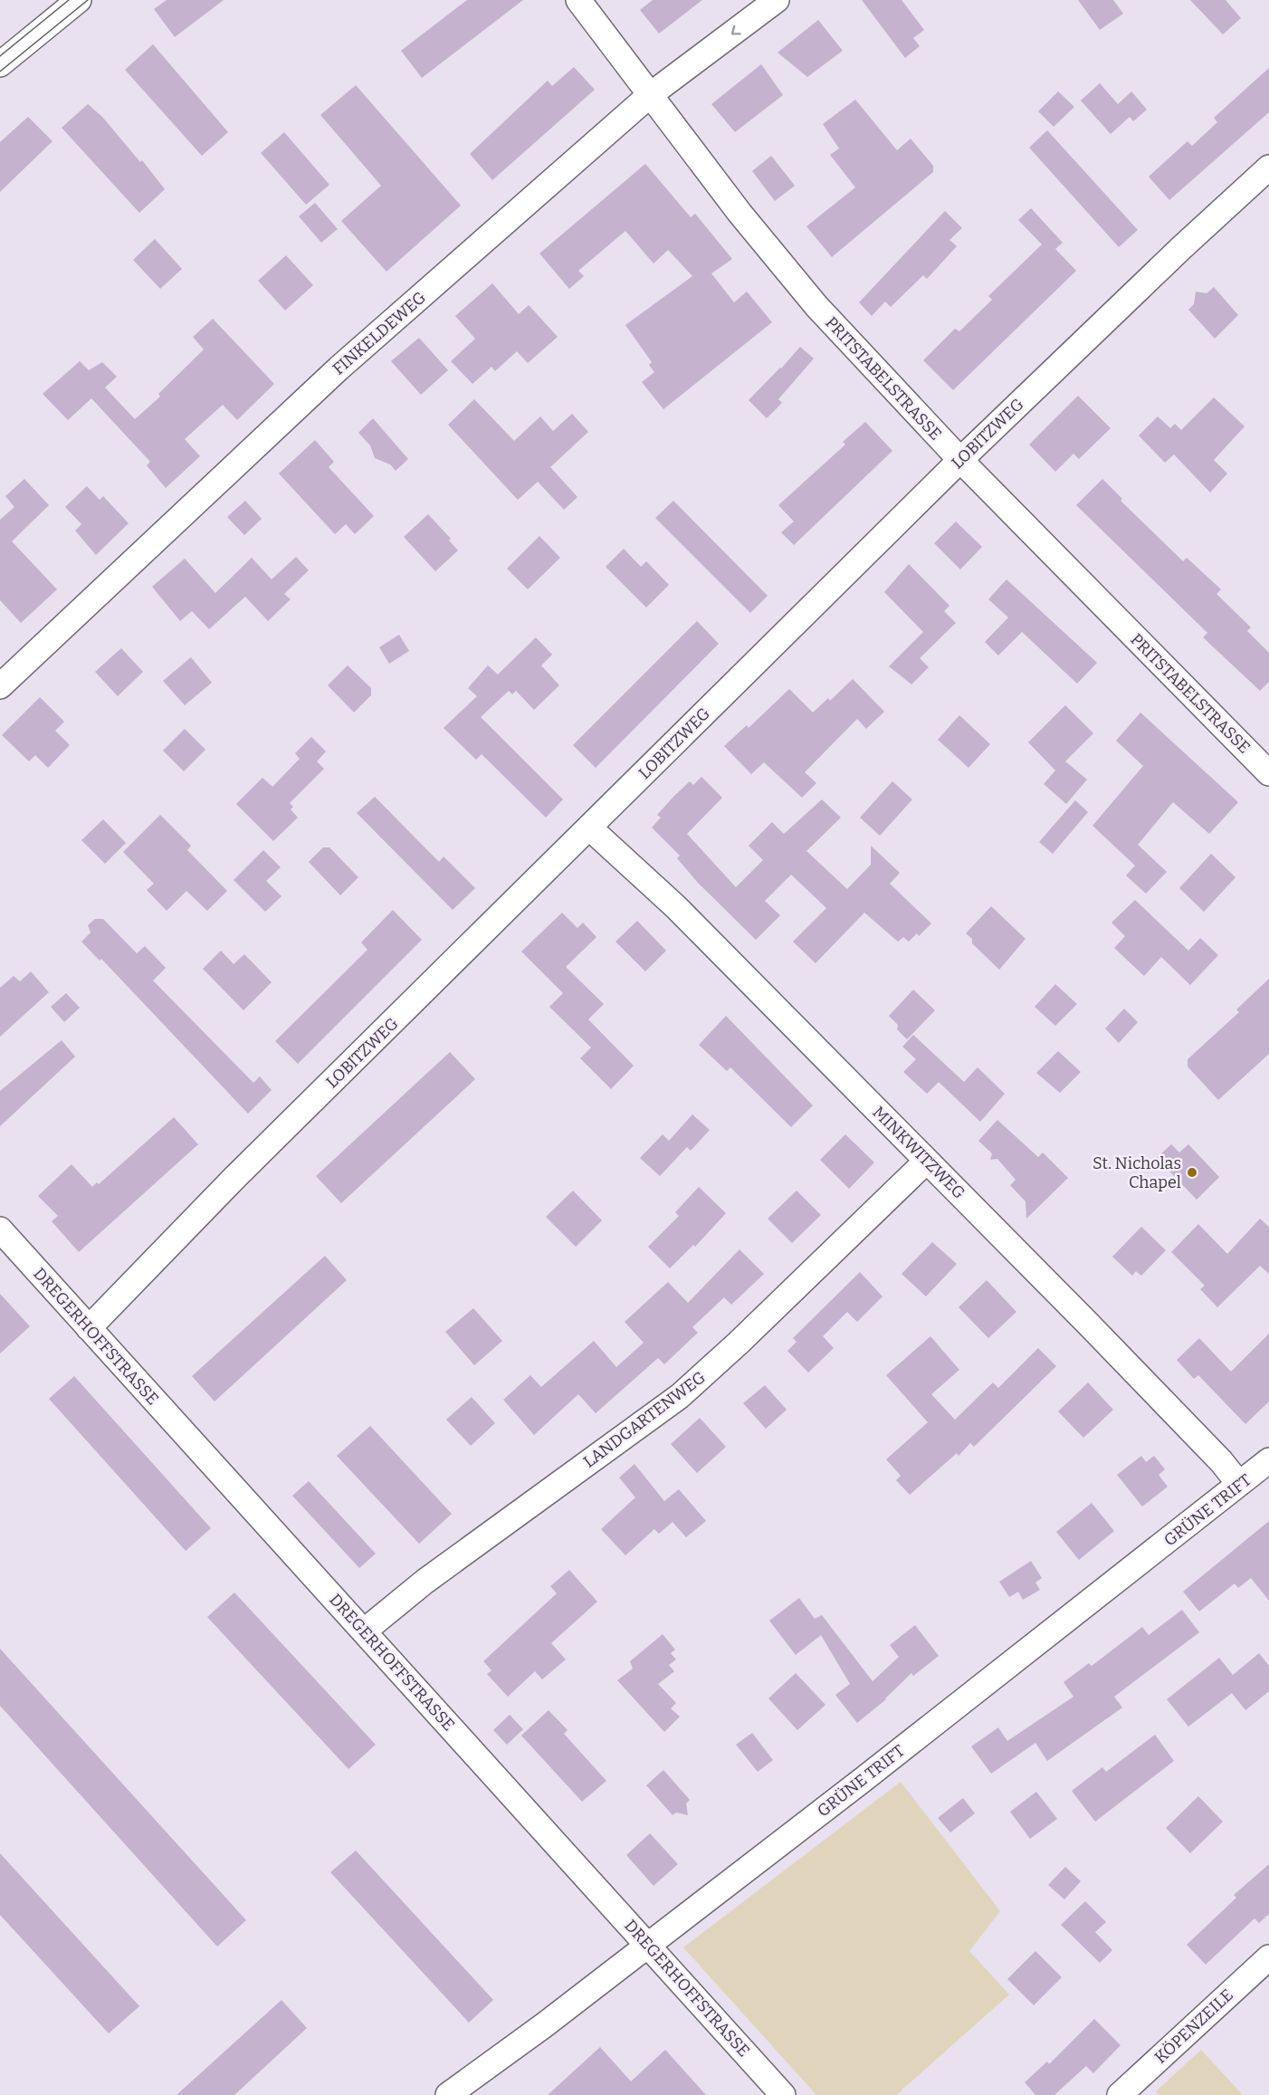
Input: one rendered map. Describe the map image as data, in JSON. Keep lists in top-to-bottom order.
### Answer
{
  "streets": {
    "street": [
      "FINKELDEWEG",
      "PRITSTABELSTRASSE",
      "LOBITZWEG",
      "MINKWITZWEG",
      "DREGERHOFFSTRASSE",
      "LANDGARTENWEG",
      "GRÜNE TRIFT",
      "KÖPENZEILE"
    ]
  },
  "crossings": [
    ["FINKELDEWEG", "PRITSTABELSTRASSE"],
    ["PRITSTABELSTRASSE", "LOBITZWEG"],
    ["LOBITZWEG", "MINKWITZWEG"],
    ["LOBITZWEG", "DREGERHOFFSTRASSE"],
    ["MINKWITZWEG", "LANDGARTENWEG"],
    ["MINKWITZWEG", "GRÜNE TRIFT"],
    ["DREGERHOFFSTRASSE", "LANDGARTENWEG"],
    ["DREGERHOFFSTRASSE", "GRÜNE TRIFT"]
  ],
  "places": ["St. Nicholas Chapel"]
}
